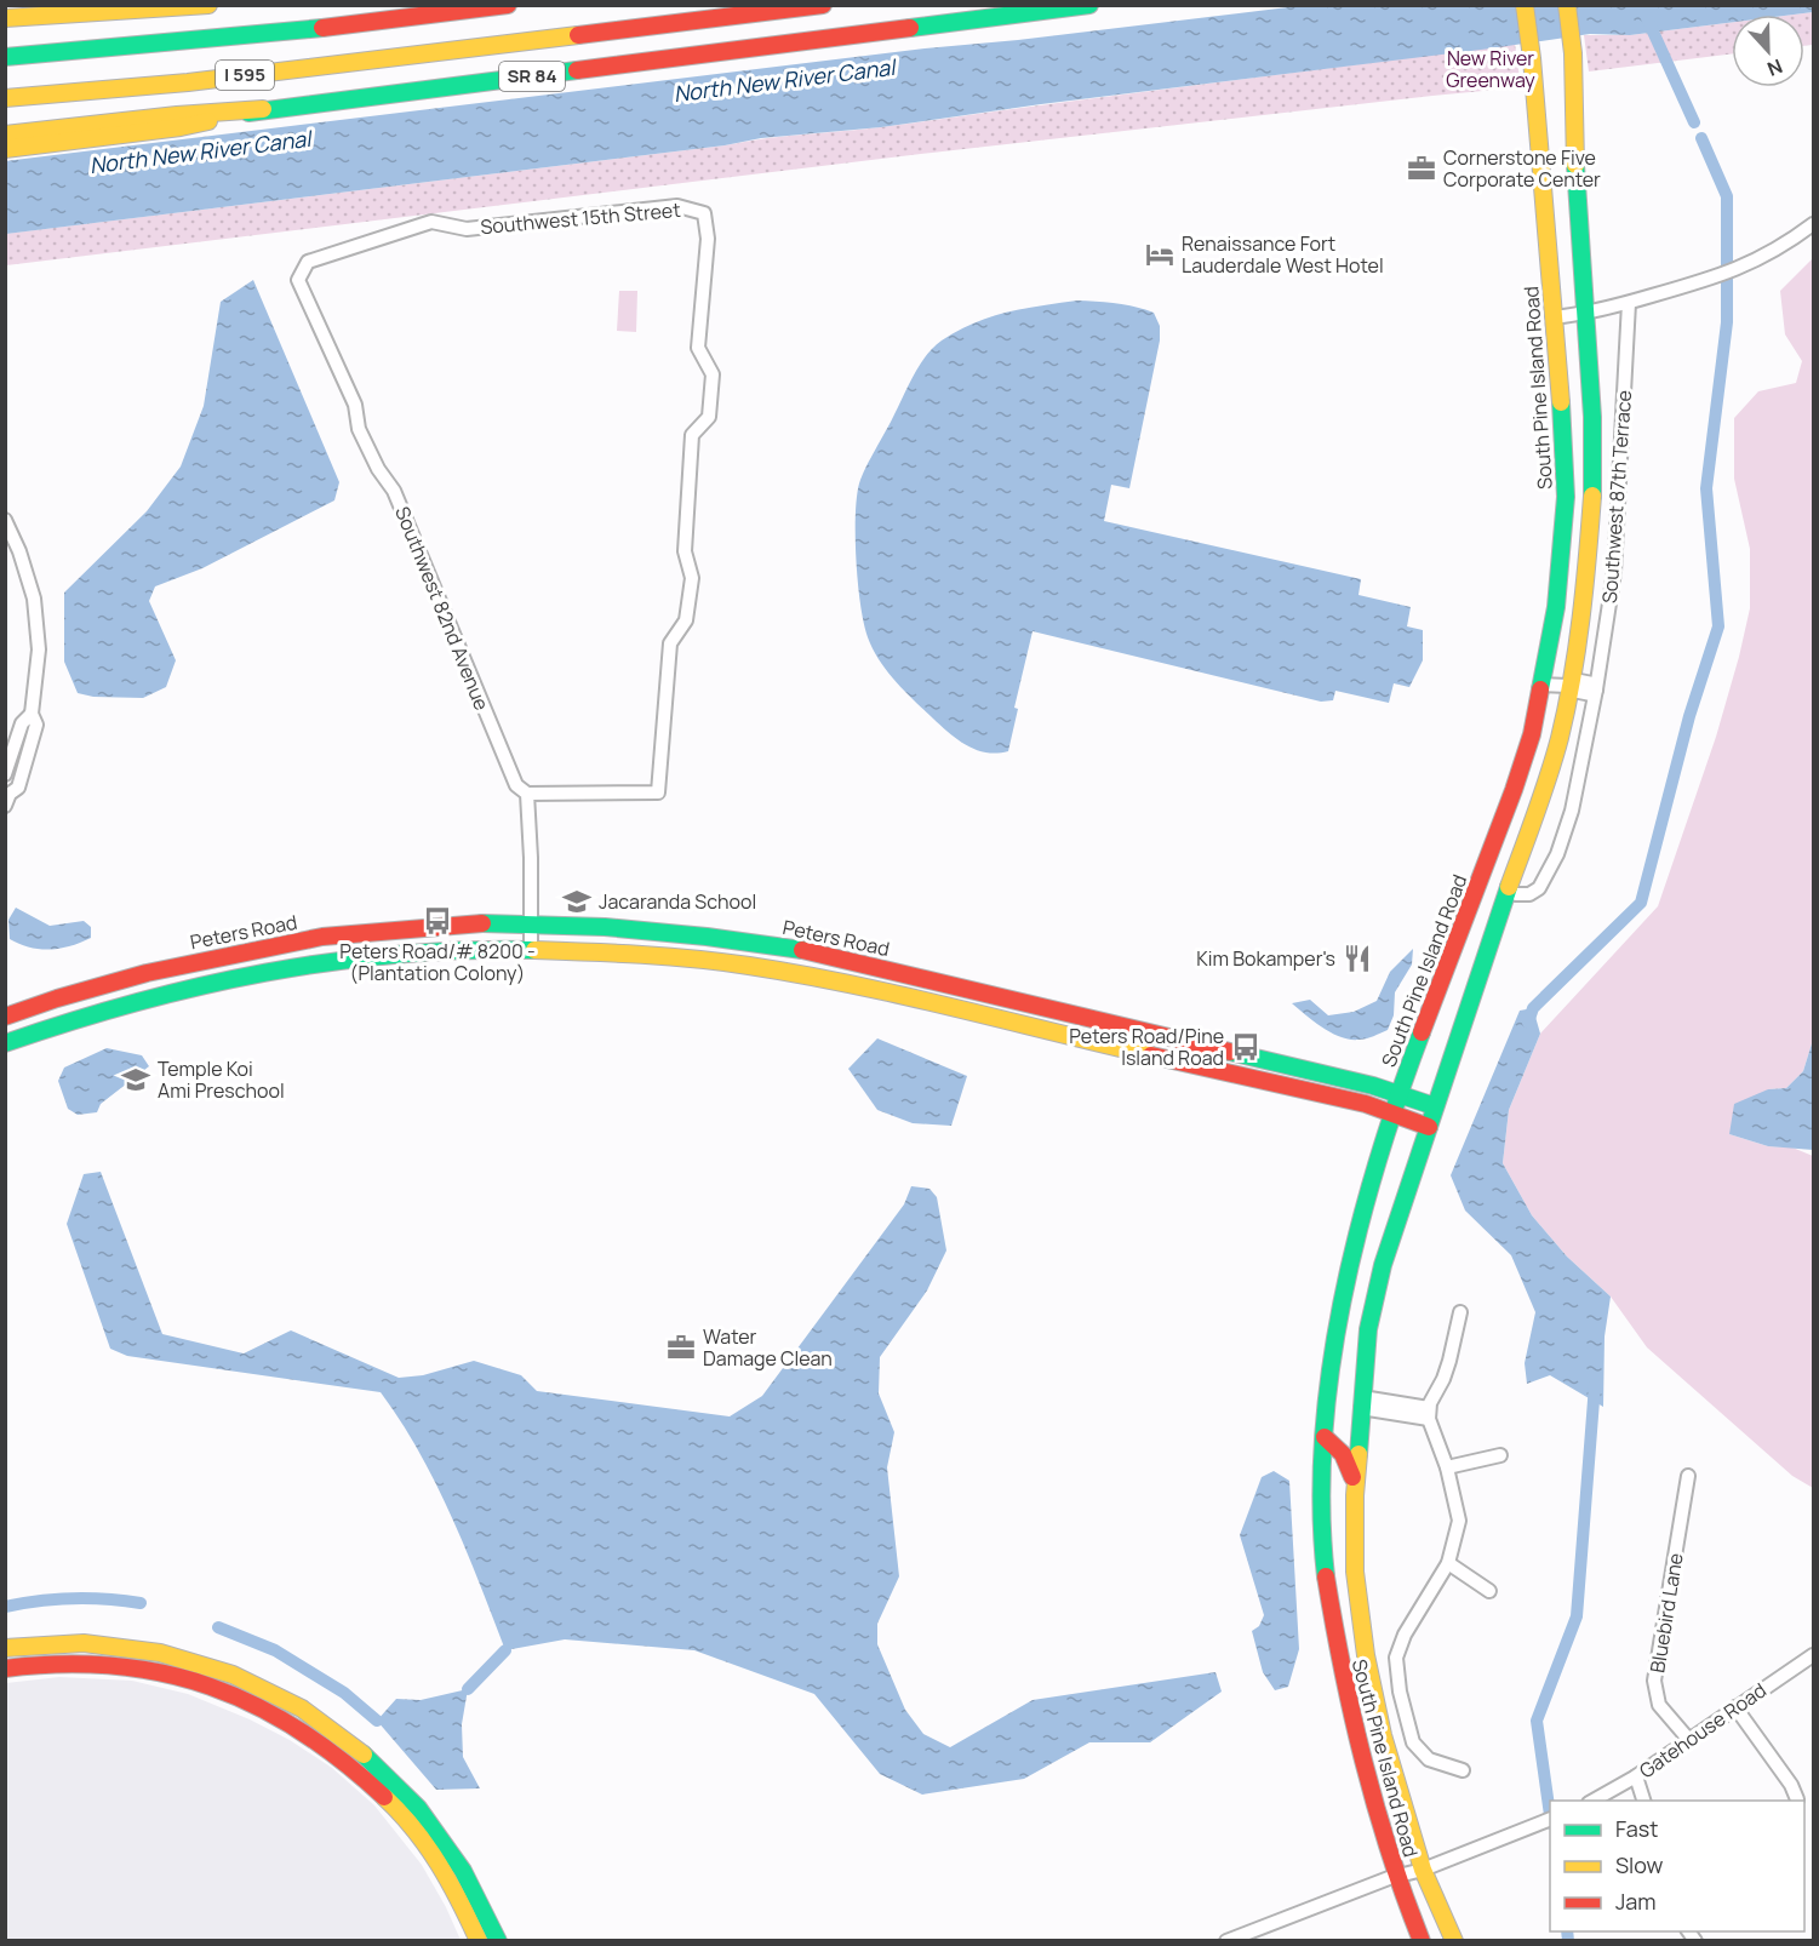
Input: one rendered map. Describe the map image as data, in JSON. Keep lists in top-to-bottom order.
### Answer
{
  "streets": {
    "main road": [
      "I 595",
      "SR 84",
      "South Pine Island Road",
      "Peters Road"
    ],
    "street": [
      "Southwest 15th Street",
      "Southwest 87th Terrace",
      "Southwest 82nd Avenue",
      "Bluebird Lane",
      "Gatehouse Road"
    ]
  },
  "crossings": [
    ["Southwest 15th Street", "Southwest 82nd Avenue"],
    ["South Pine Island Road", "Southwest 87th Terrace"],
    ["South Pine Island Road", "Peters Road"],
    ["Bluebird Lane", "Gatehouse Road"]
  ],
  "water": ["North New River Canal"],
  "parks": ["New River Greenway"],
  "places": {
    "office": ["Cornerstone Five Corporate Center", "Water Damage Clean"],
    "hotel": ["Renaissance Fort Lauderdale West Hotel"],
    "school or university": ["Jacaranda School", "Temple Koi Ami Preschool"],
    "bus stop": ["Peters Road/# 8200 - (Plantation Colony)", "Peters Road/Pine Island Road"],
    "restaurant": ["Kim Bokamper's"]
  },
  "legend": ["Fast", "Slow", "Jam"],
  "north": "bottom"
}
